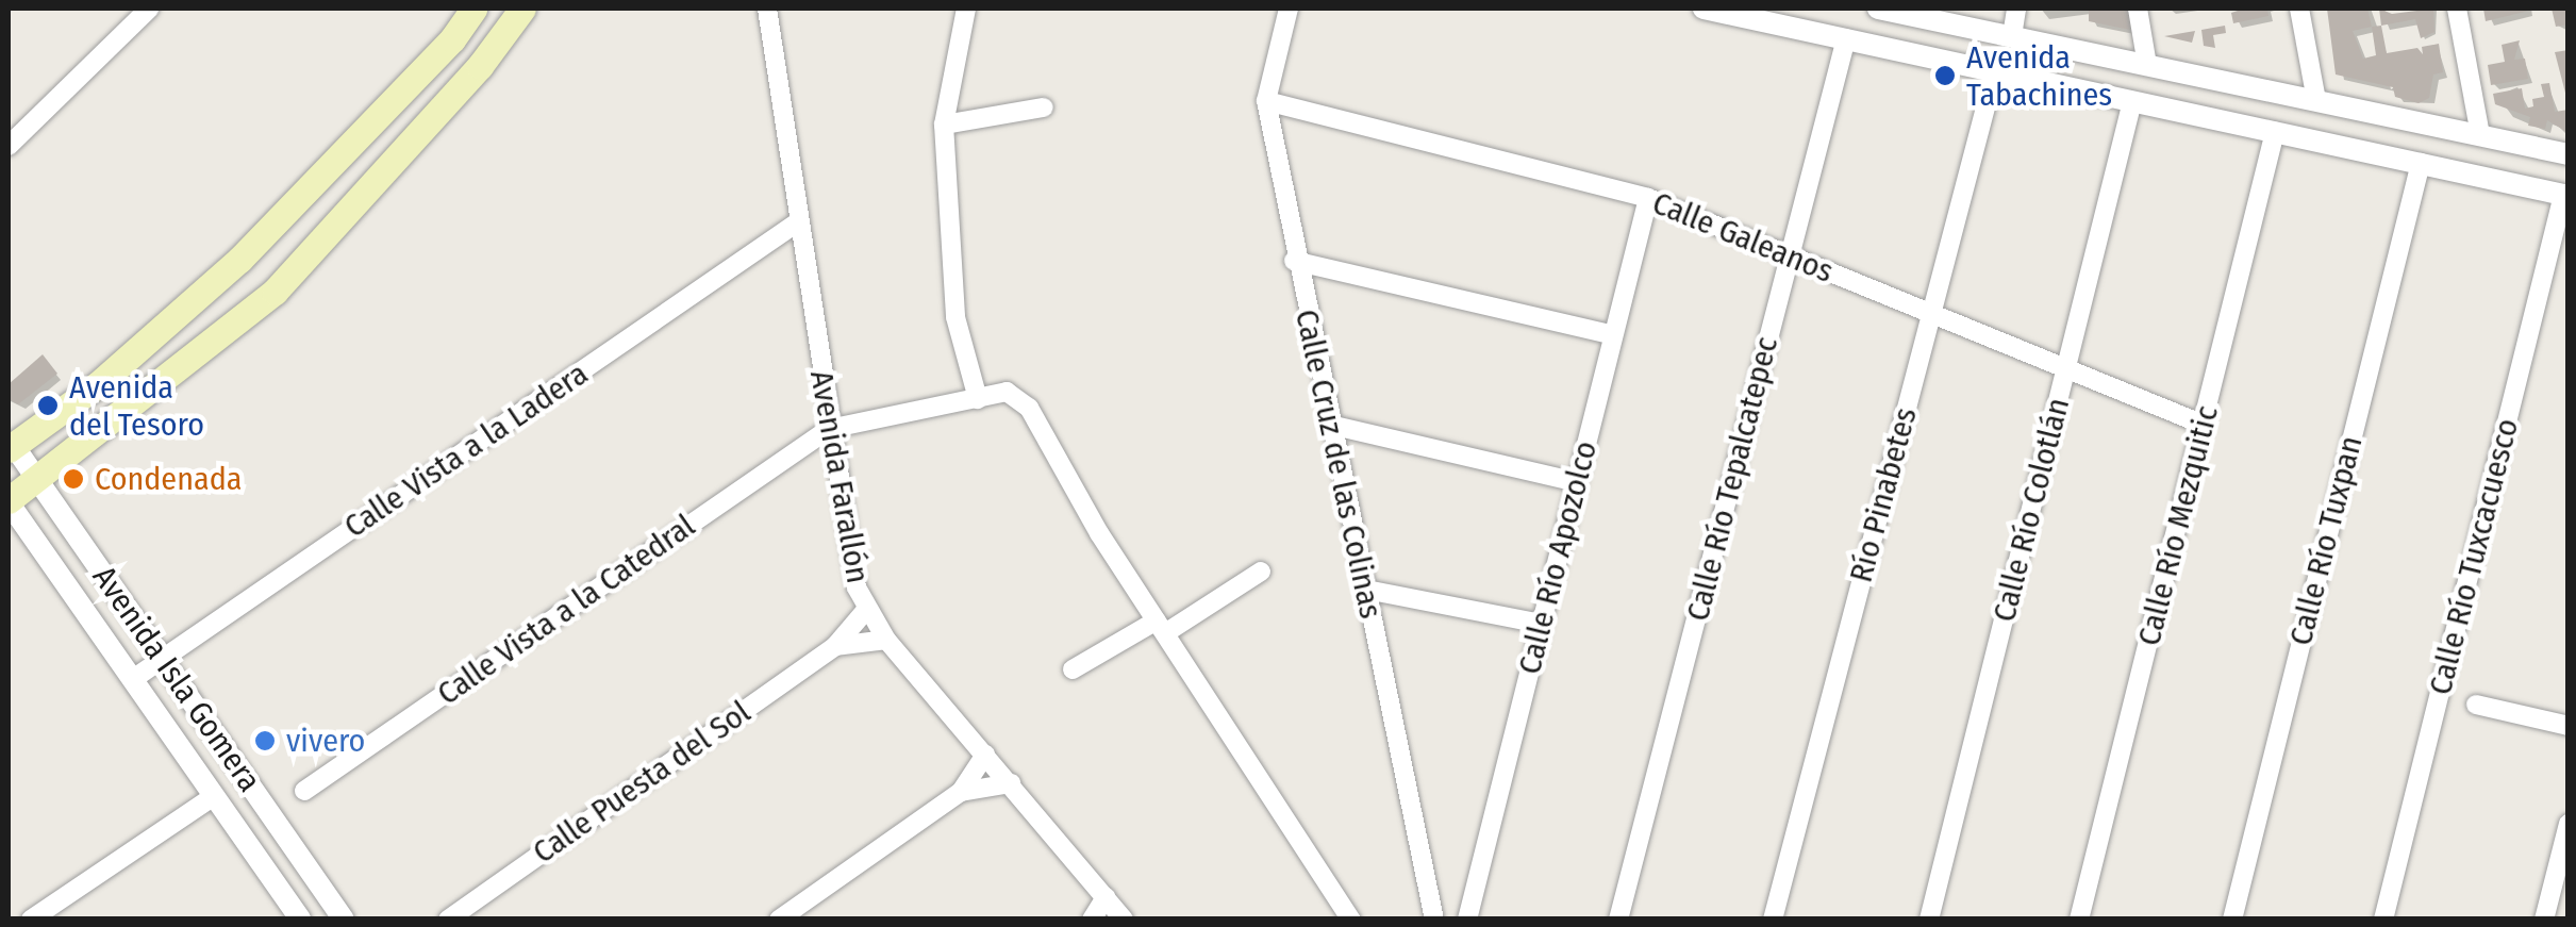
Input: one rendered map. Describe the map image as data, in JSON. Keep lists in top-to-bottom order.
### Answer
{
  "streets": {
    "street": [
      "Calle Galeanos",
      "Calle Vista a la Ladera",
      "Calle Cruz de las Colinas",
      "Avenida Farallón",
      "Calle Río Tepalcatepec",
      "Río Pinabetes",
      "Calle Río Colotlán",
      "Calle Río Mezquitic",
      "Calle Río Tuxpan",
      "Calle Río Tuxcacuesco",
      "Calle Río Apozolco",
      "Calle Vista a la Catedral",
      "Avenida Isla Gomera",
      "Calle Puesta del Sol"
    ]
  },
  "crossings": [
    ["Calle Galeanos", "Calle Cruz de las Colinas"],
    ["Calle Galeanos", "Calle Río Tepalcatepec"],
    ["Calle Galeanos", "Río Pinabetes"],
    ["Calle Galeanos", "Calle Río Colotlán"],
    ["Calle Galeanos", "Calle Río Mezquitic"],
    ["Calle Galeanos", "Calle Río Apozolco"],
    ["Calle Vista a la Ladera", "Avenida Farallón"],
    ["Calle Vista a la Ladera", "Avenida Isla Gomera"],
    ["Avenida Farallón", "Calle Vista a la Catedral"],
    ["Avenida Farallón", "Calle Puesta del Sol"]
  ],
  "places": [
    "Avenida Tabachines",
    "Avenida del Tesoro",
    "Condenada",
    "vivero"
  ]
}
